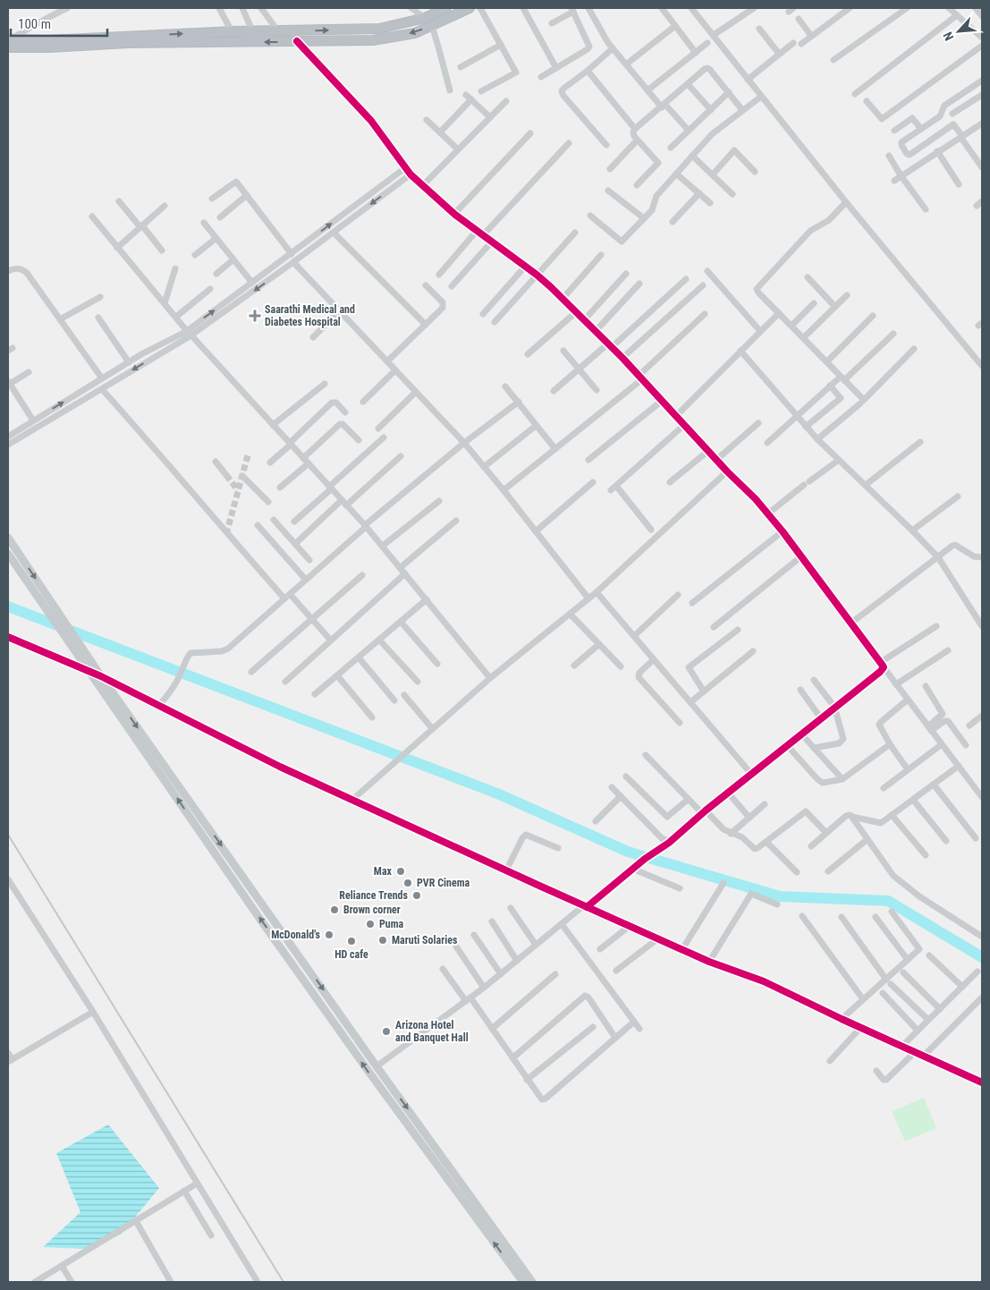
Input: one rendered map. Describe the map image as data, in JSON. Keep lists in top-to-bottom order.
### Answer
{
  "places": {
    "health": ["Saarathi Medical and Diabetes Hospital"],
    "other": [
      "Max",
      "PVR Cinema",
      "Reliance Trends",
      "Brown corner",
      "Puma",
      "McDonald's",
      "Maruti Solaries",
      "HD cafe",
      "Arizona Hotel and Banquet Hall"
    ]
  },
  "scale_bar": "100 m",
  "north": "bottom left"
}
